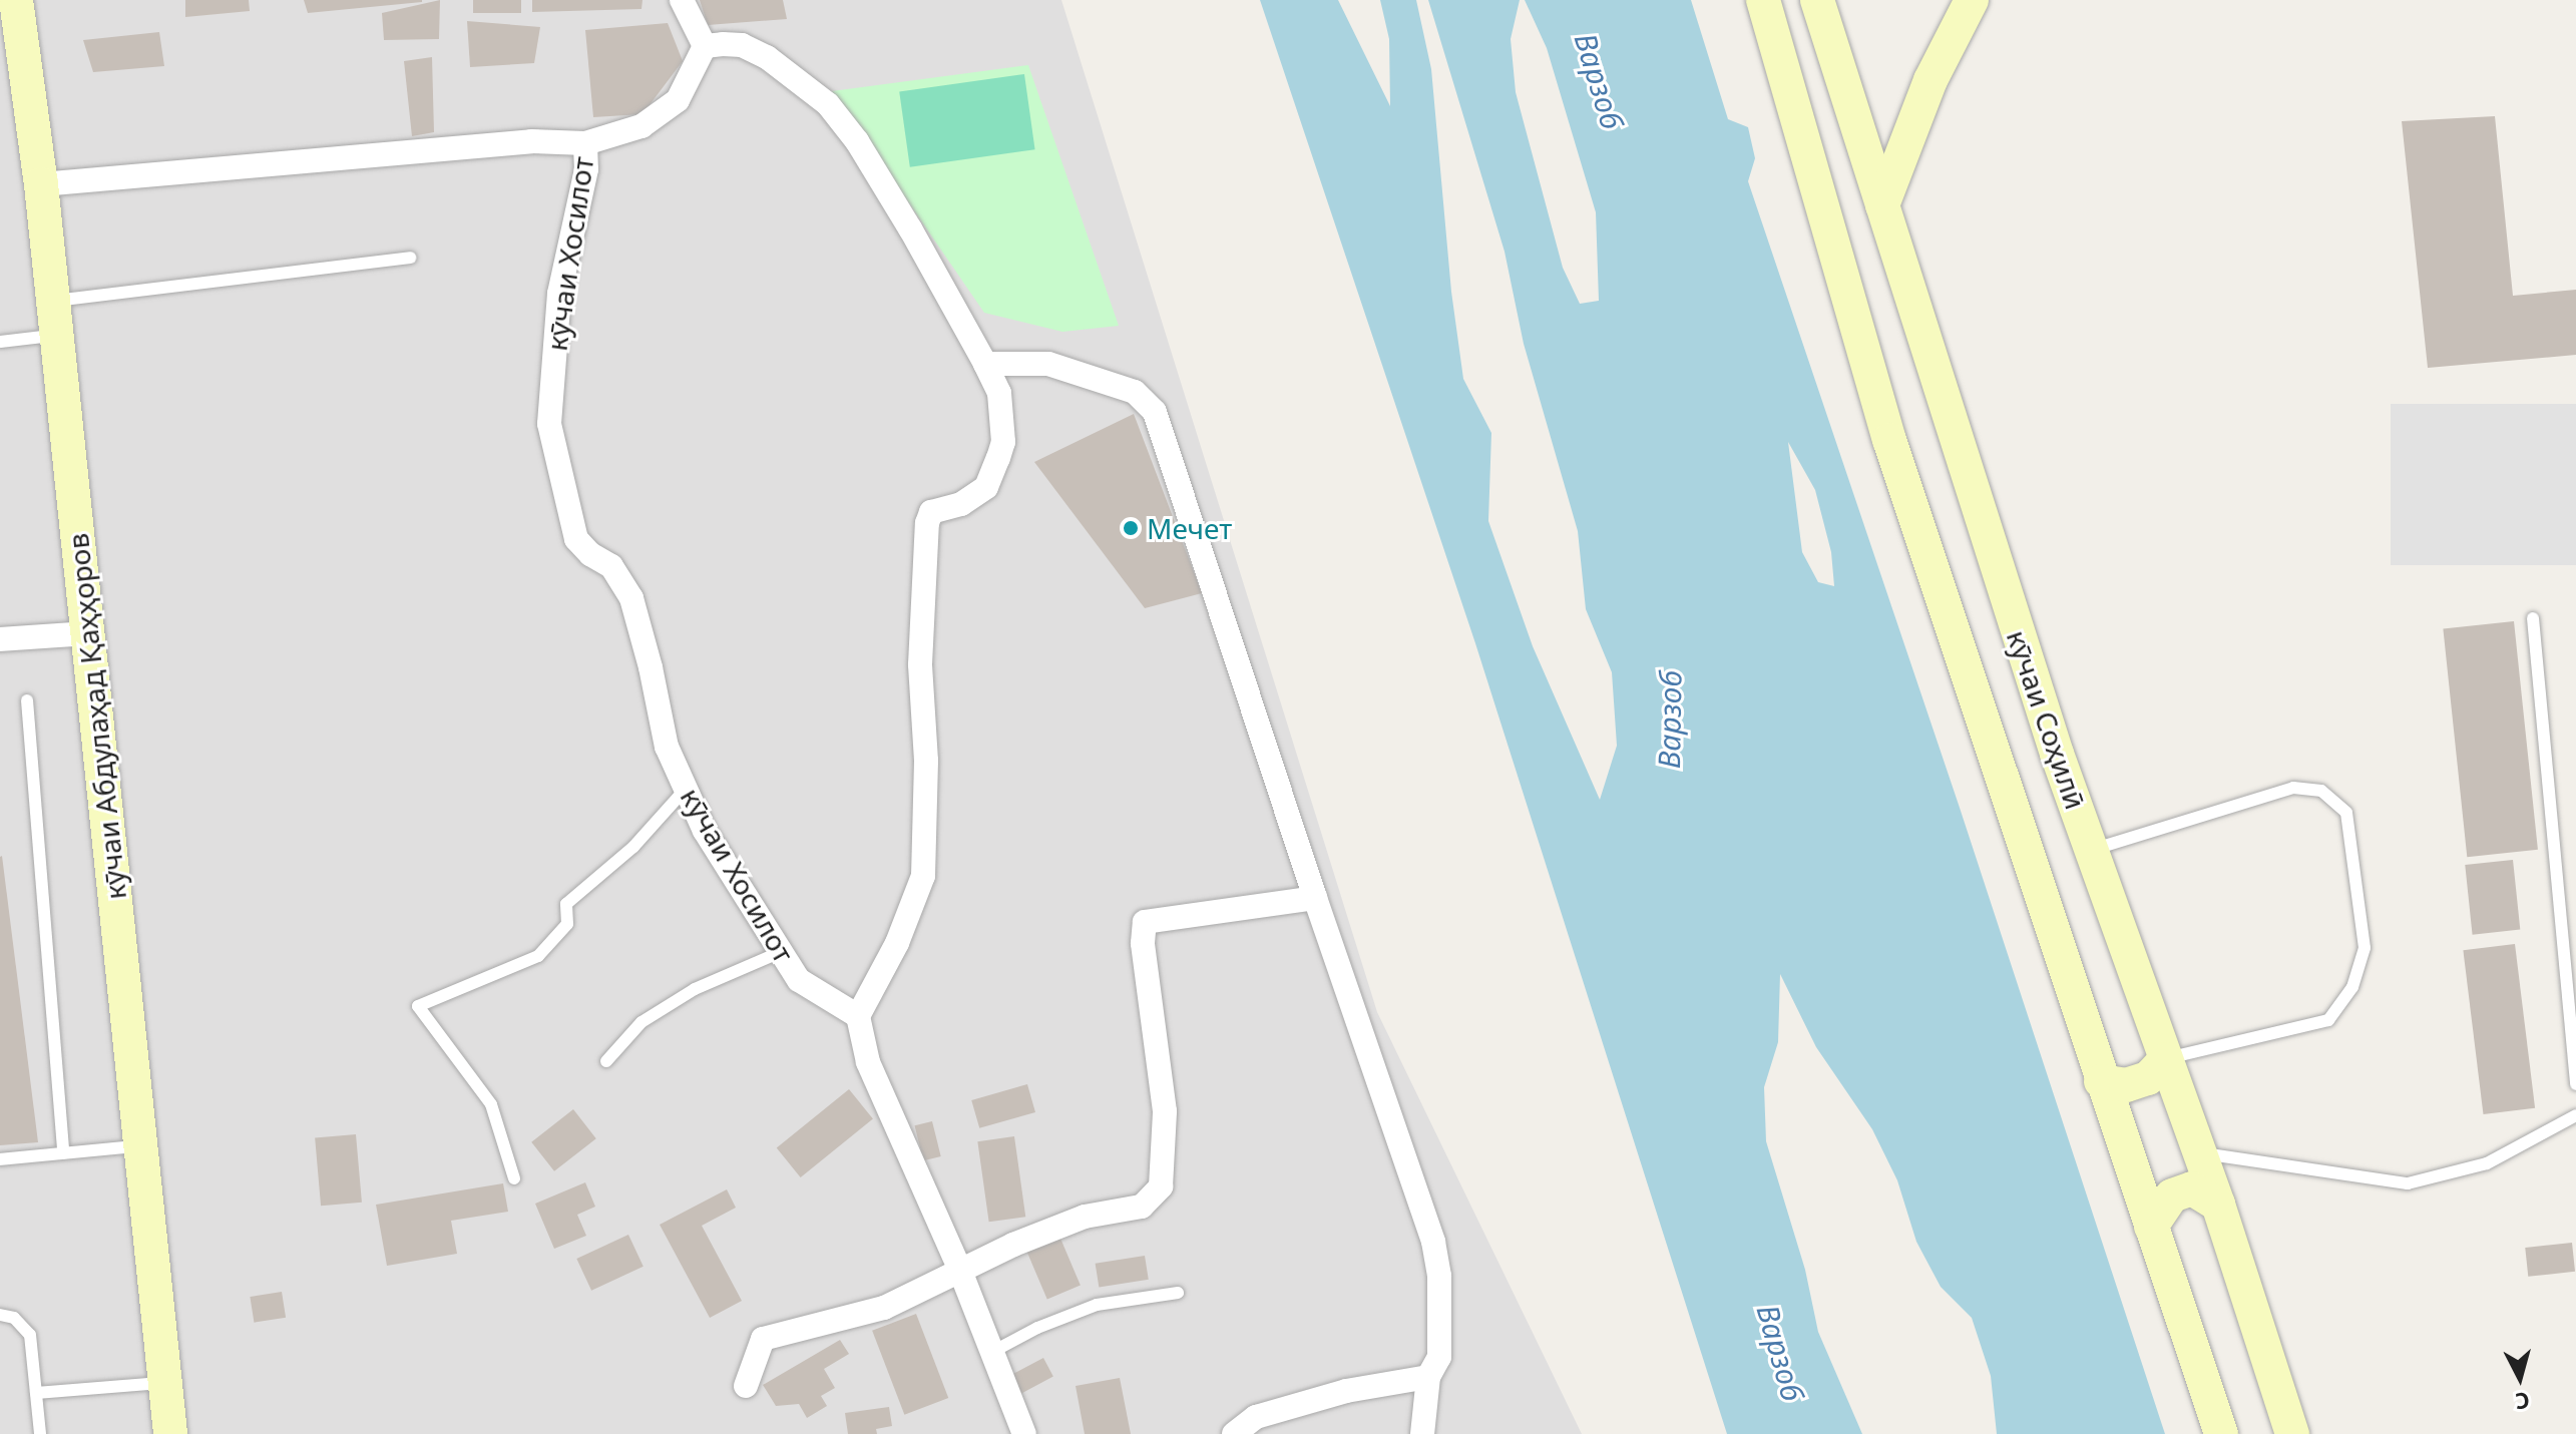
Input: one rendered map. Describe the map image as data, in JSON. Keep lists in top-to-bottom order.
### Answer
{
  "streets": {
    "main road": ["кӯчаи Абдулаҳад Қаҳҳоров", "кӯчаи Соҳилӣ"],
    "street": ["кӯчаи Хосилот"]
  },
  "water": ["Варзоб"],
  "places": ["Мечет"],
  "north": "bottom"
}
